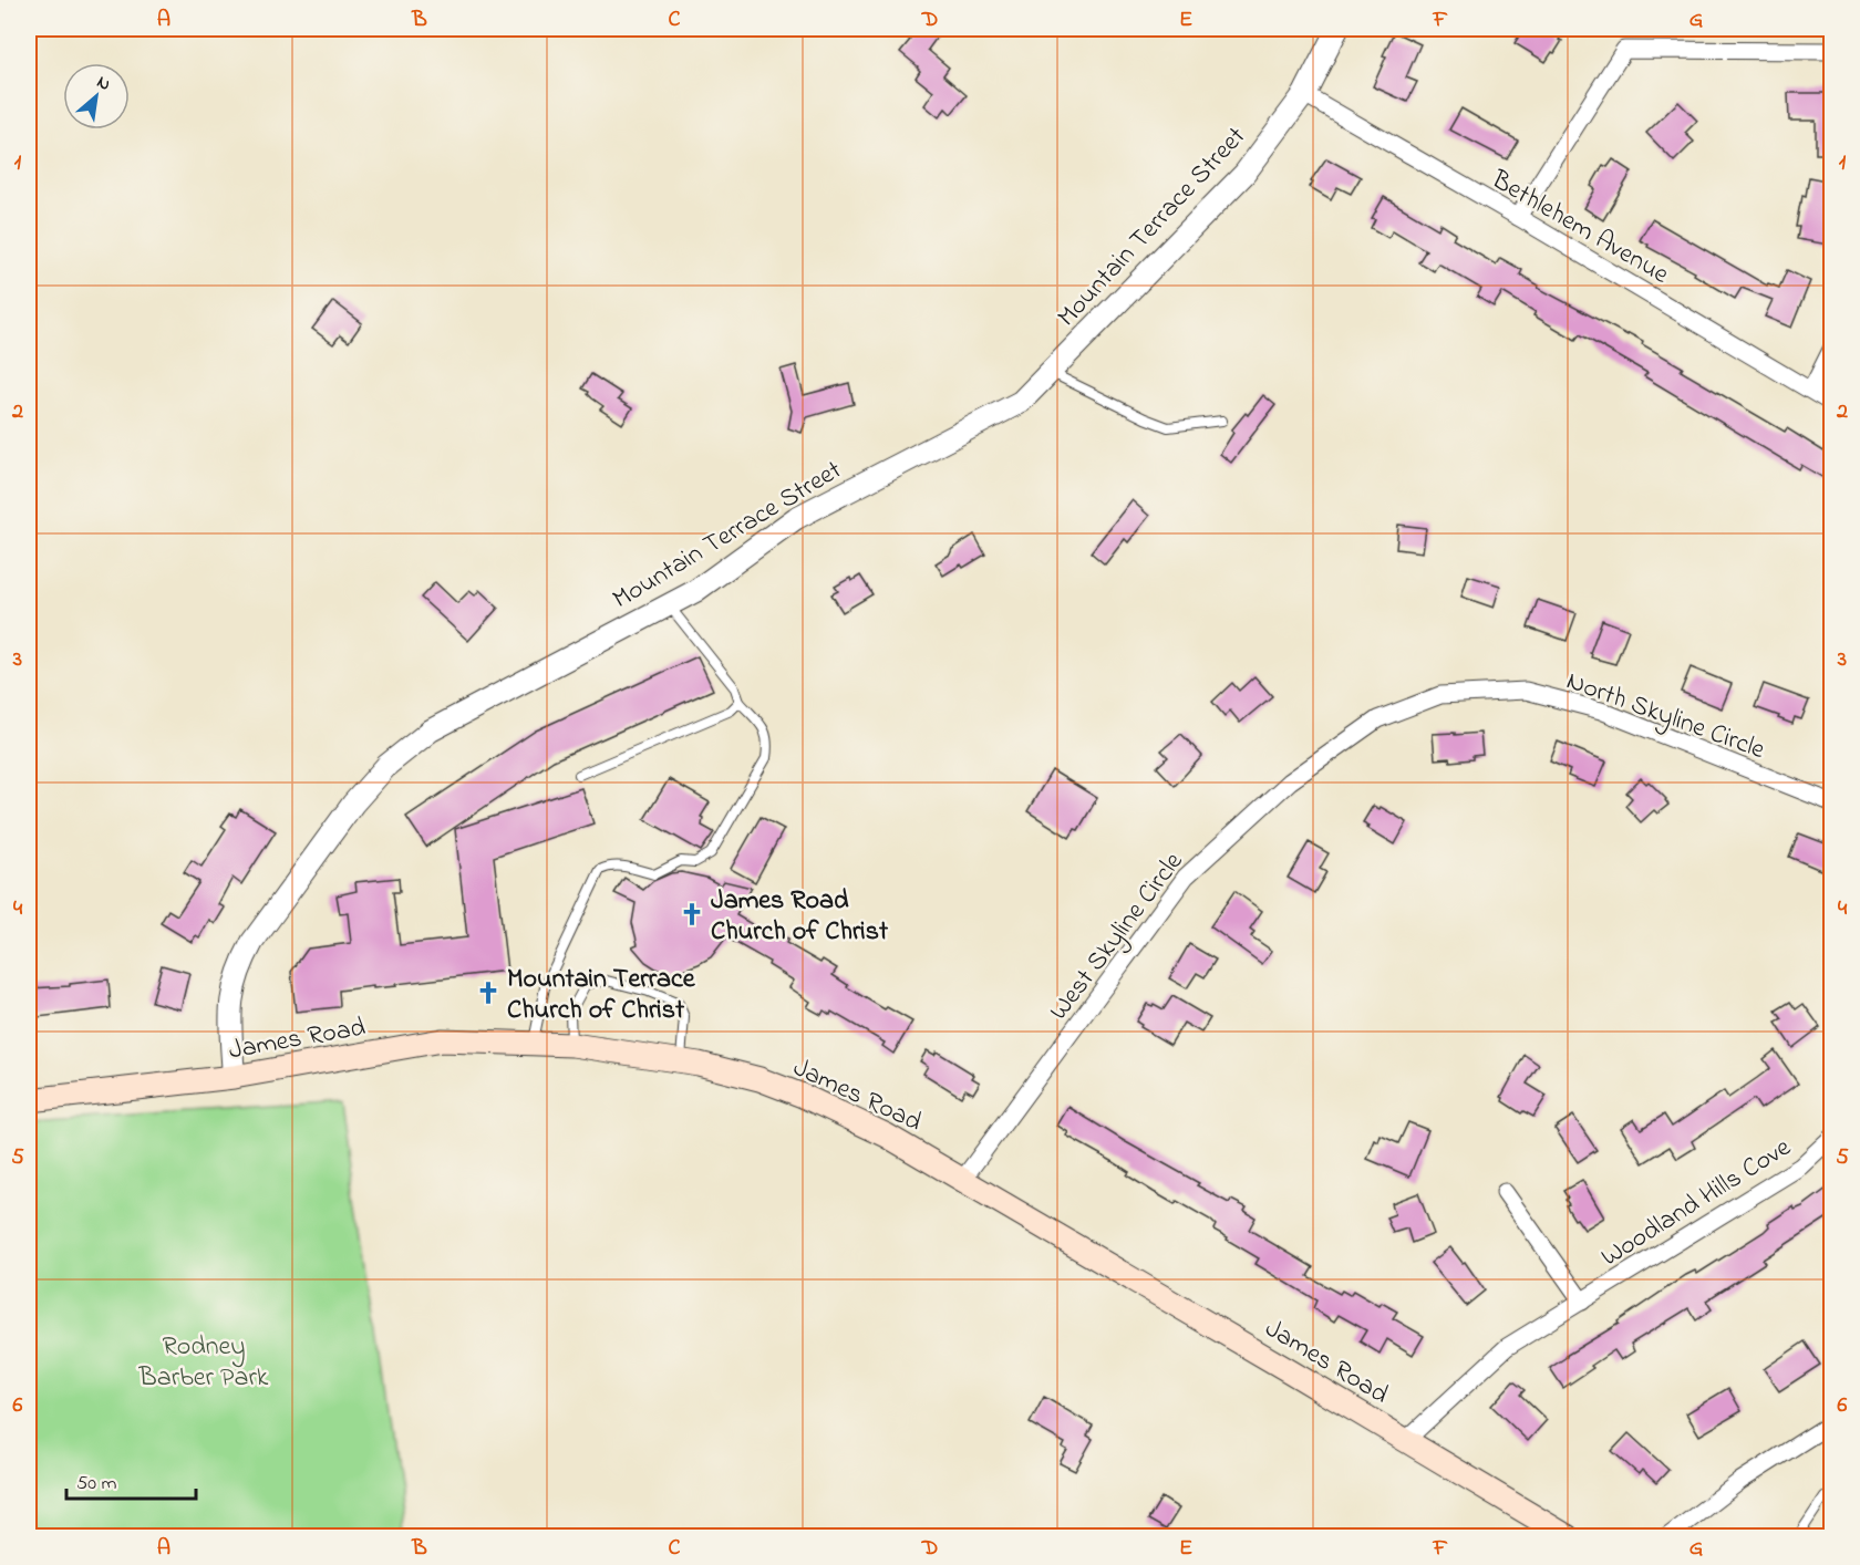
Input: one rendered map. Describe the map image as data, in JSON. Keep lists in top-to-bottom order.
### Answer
{
  "streets": {
    "main road": ["James Road"],
    "street": [
      "Mountain Terrace Street",
      "Bethlehem Avenue",
      "North Skyline Circle",
      "West Skyline Circle",
      "Woodland Hills Cove"
    ]
  },
  "crossings": [
    ["Mountain Terrace Street", "Bethlehem Avenue"],
    ["Mountain Terrace Street", "James Road"],
    ["North Skyline Circle", "West Skyline Circle"],
    ["West Skyline Circle", "James Road"],
    ["James Road", "Woodland Hills Cove"]
  ],
  "parks": ["Rodney Barber Park"],
  "places": {
    "church": ["James Road Church of Christ", "Mountain Terrace Church of Christ"]
  },
  "scale_bar": "50 m",
  "north": "top right",
  "grid": {
    "columns": [
      "A",
      "B",
      "C",
      "D",
      "E",
      "F",
      "G"
    ],
    "rows": [
      "1",
      "2",
      "3",
      "4",
      "5",
      "6"
    ]
  }
}
